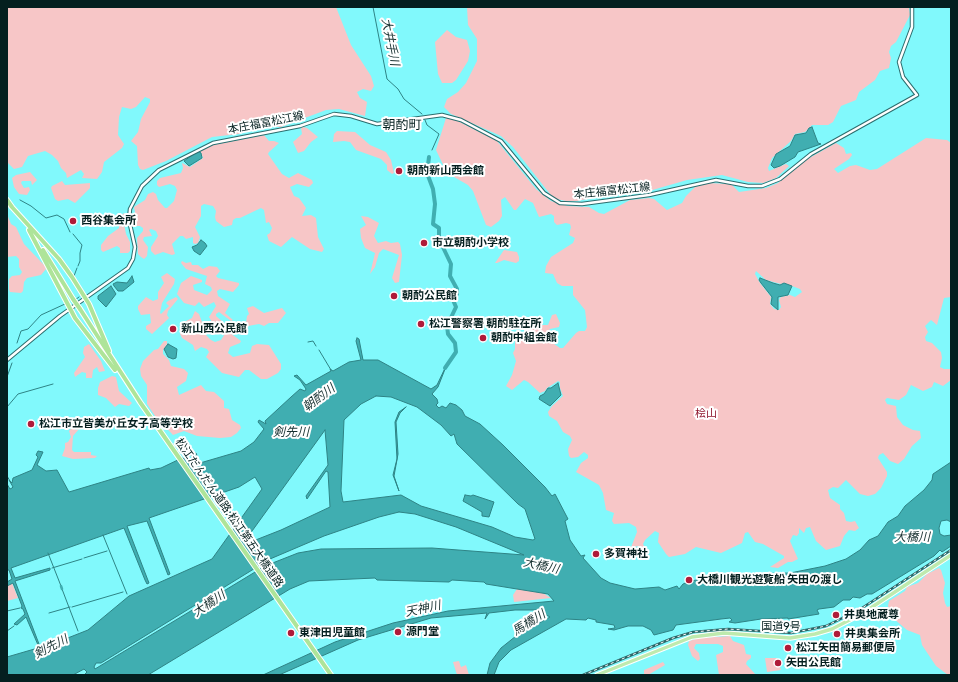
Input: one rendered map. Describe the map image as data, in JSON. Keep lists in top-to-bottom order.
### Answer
{
  "streets": {
    "highway": ["松江だんだん道路;松江第五大橋道路", "国道9号"],
    "main road": ["本庄福富松江線"]
  },
  "districts": ["朝酌町"],
  "water": [
    "大井手川",
    "朝酌川",
    "剣先川",
    "大橋川",
    "天神川",
    "馬橋川"
  ],
  "parks": ["桧山"],
  "places": [
    "朝酌新山西会館",
    "西谷集会所",
    "市立朝酌小学校",
    "朝酌公民館",
    "松江警察署 朝酌駐在所",
    "新山西公民館",
    "朝酌中組会館",
    "松江市立皆美が丘女子高等学校",
    "多賀神社",
    "大橋川観光遊覧船 矢田の渡し",
    "井奥地蔵尊",
    "源門堂",
    "東津田児童館",
    "井奥集会所",
    "松江矢田簡易郵便局",
    "矢田公民館"
  ]
}
